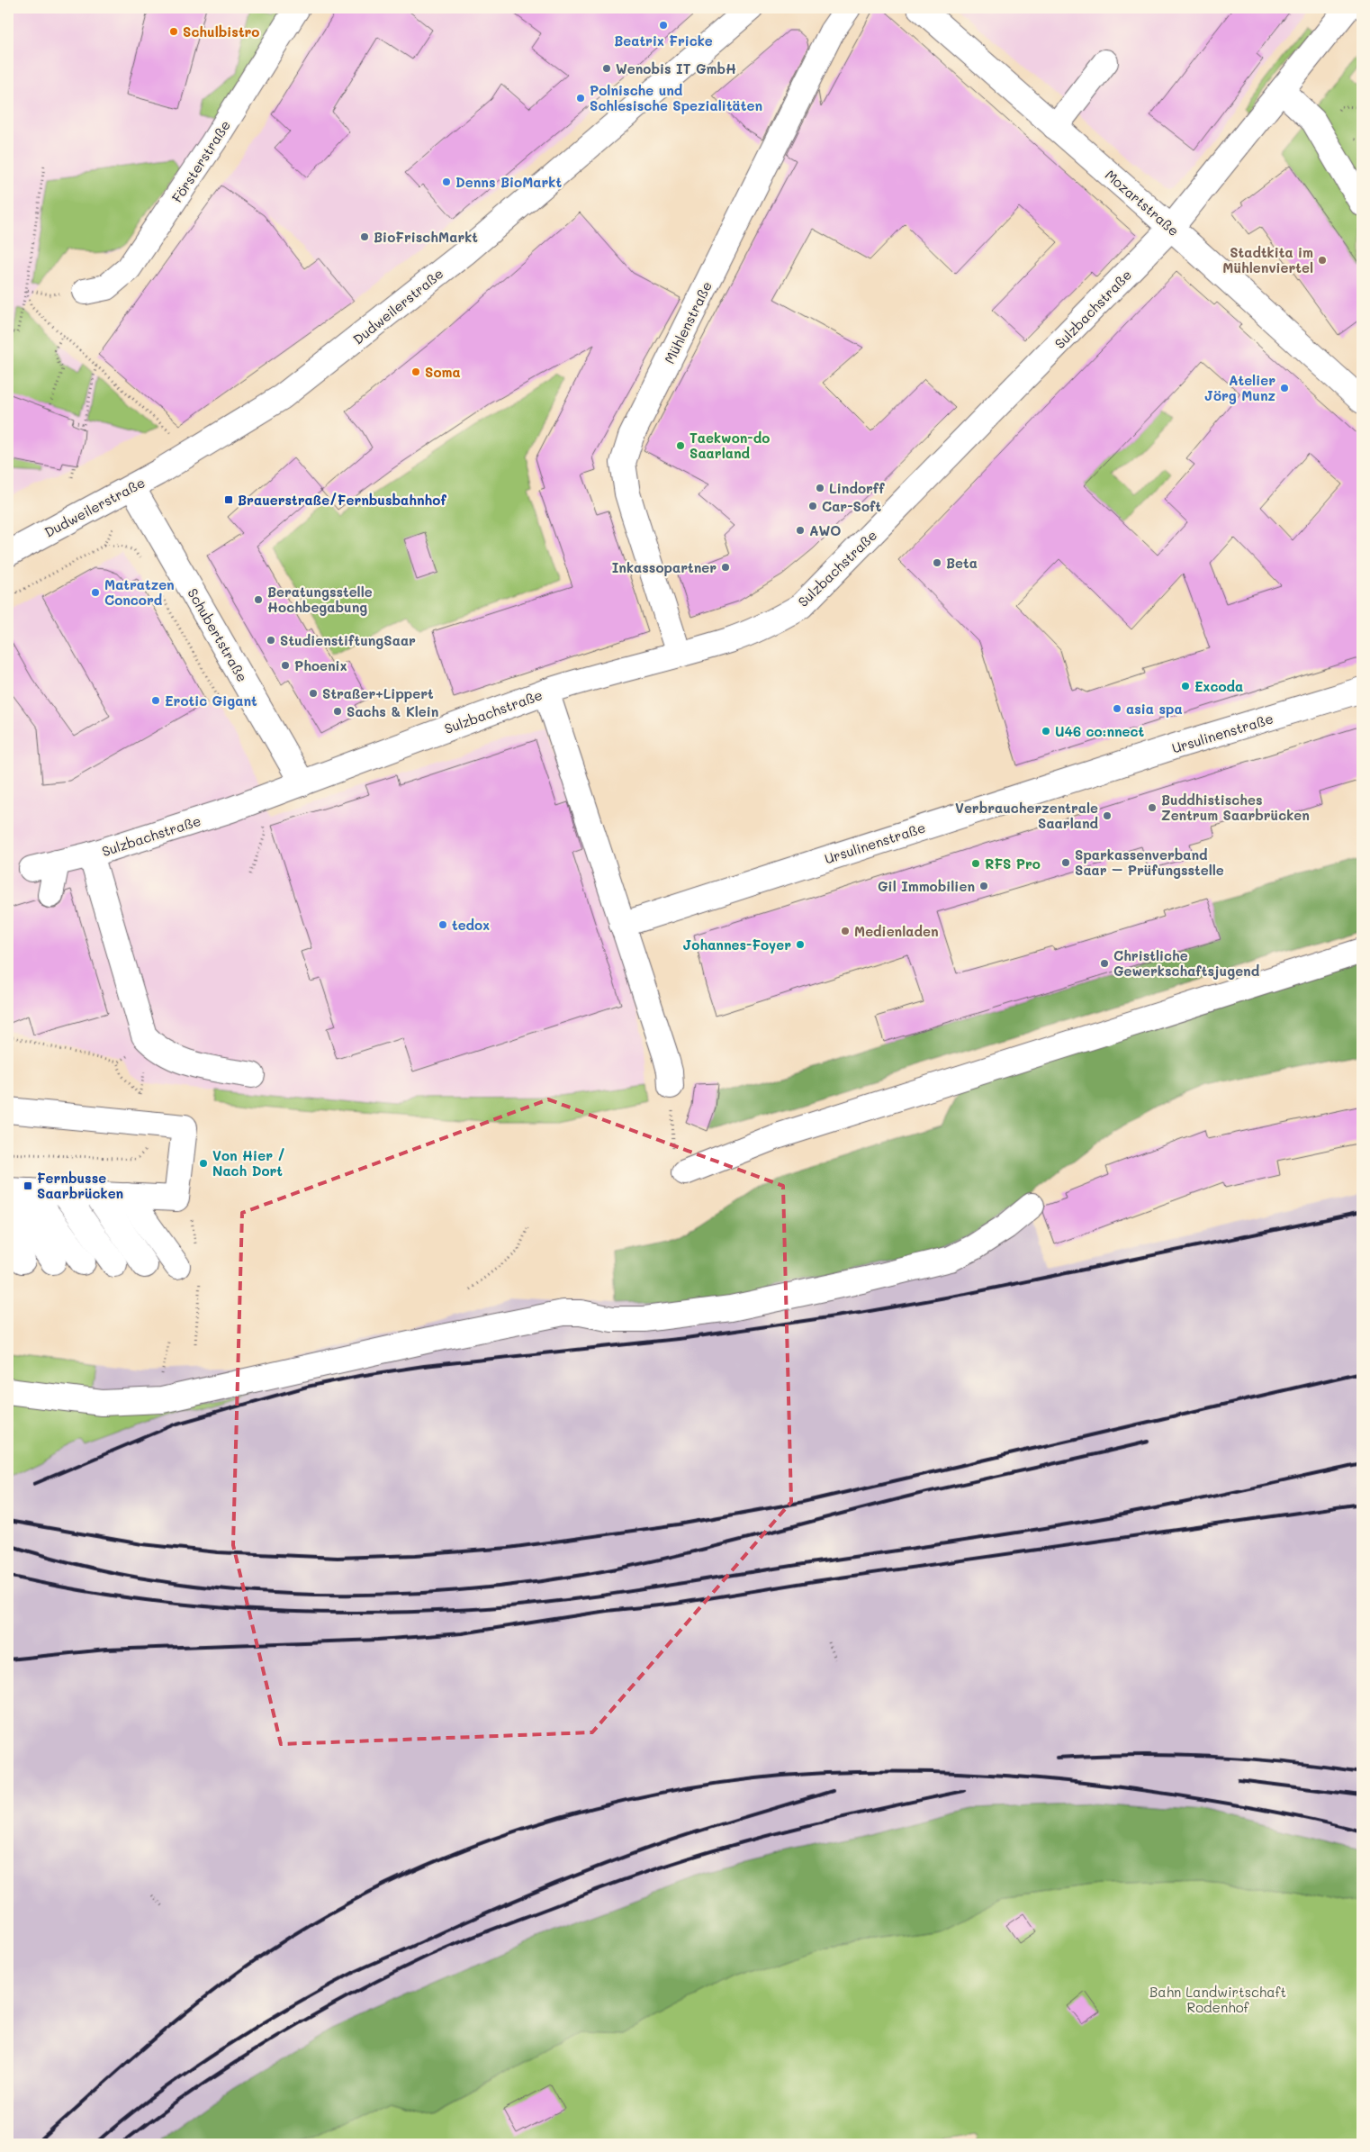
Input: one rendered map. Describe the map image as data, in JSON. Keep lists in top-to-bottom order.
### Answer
{
  "streets": {
    "street": [
      "Försterstraße",
      "Mozartstraße",
      "Dudweilerstraße",
      "Sulzbachstraße",
      "Mühlenstraße",
      "Schubertstraße",
      "Ursulinenstraße"
    ]
  },
  "crossings": [
    ["Mozartstraße", "Sulzbachstraße"],
    ["Dudweilerstraße", "Schubertstraße"],
    ["Sulzbachstraße", "Mühlenstraße"],
    ["Sulzbachstraße", "Schubertstraße"]
  ],
  "parks": ["Bahn Landwirtschaft Rodenhof"],
  "places": {
    "other": [
      "Beatrix Fricke",
      "Schulbistro",
      "Wenobis IT GmbH",
      "Polnische und Schlesische Spezialitäten",
      "Denns BioMarkt",
      "BioFrischMarkt",
      "Stadtkita im Mühlenviertel",
      "Soma",
      "Atelier Jörg Munz",
      "Taekwon-do Saarland",
      "Lindorff",
      "Car-Soft",
      "AWO",
      "Beta",
      "Inkassopartner",
      "Matratzen Concord",
      "Beratungsstelle Hochbegabung",
      "StudienstiftungSaar",
      "Phoenix",
      "Excoda",
      "Straßer+Lippert",
      "Erotic Gigant",
      "asia spa",
      "Sachs & Klein",
      "U46 co:nnect",
      "Buddhistisches Zentrum Saarbrücken",
      "Verbraucherzentrale Saarland",
      "Sparkassenverband Saar – Prüfungsstelle",
      "RFS Pro",
      "Gil Immobilien",
      "tedox",
      "Medienladen",
      "Johannes-Foyer",
      "Christliche Gewerkschaftsjugend",
      "Von Hier / Nach Dort"
    ],
    "transit": ["Brauerstraße/Fernbusbahnhof", "Fernbusse Saarbrücken"]
  }
}
